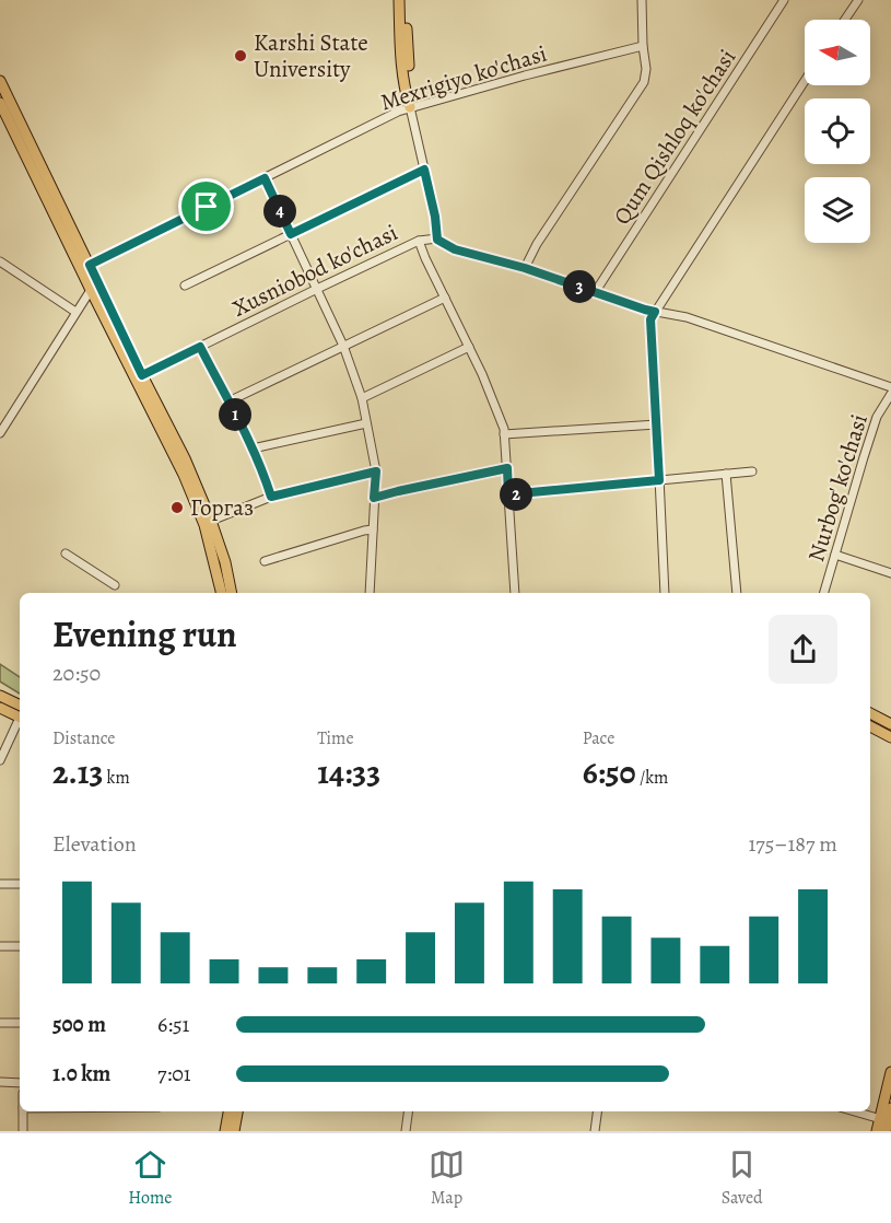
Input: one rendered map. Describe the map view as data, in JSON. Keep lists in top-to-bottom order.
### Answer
{
  "streets": {
    "street": [
      "Mexrigiyo ko'chasi",
      "Qum Qishloq ko'chasi",
      "Xusniobod ko'chasi",
      "Nurbog' ko'chasi"
    ]
  },
  "crossings": [
    ["Qum Qishloq ko'chasi", "Xusniobod ko'chasi"]
  ],
  "places": ["Karshi State University", "Горгаз"],
  "north": "left",
  "page": {
    "pins": [
      "4",
      "3",
      "1",
      "2"
    ],
    "heading": ["Evening run", "20:50"],
    "stats": [
      ["Distance", "2.13 km"],
      ["Time", "14:33"],
      ["Pace", "6:50 /km"]
    ],
    "chart": ["Elevation", "175–187 m"],
    "list": [
      {
        "name": "500 m",
        "note": "6:51"
      },
      {
        "name": "1.0 km",
        "note": "7:01"
      }
    ],
    "tabs": ["Home", "Map", "Saved"]
  }
}
